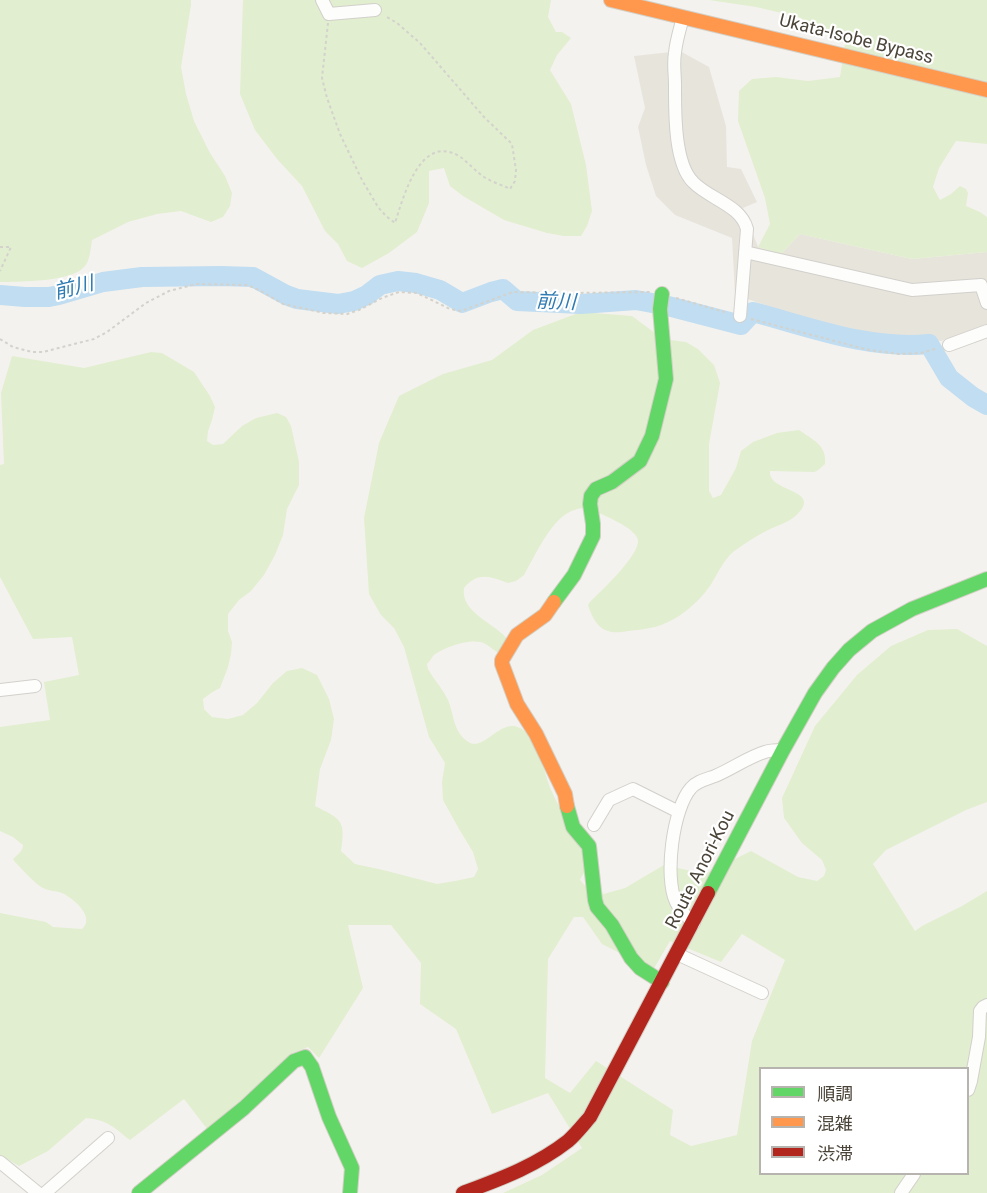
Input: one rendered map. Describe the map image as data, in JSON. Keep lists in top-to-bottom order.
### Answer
{
  "streets": {
    "main road": ["Ukata-Isobe Bypass", "Route Anori-Kou"]
  },
  "water": ["前川"],
  "legend": ["順調", "混雑", "渋滞"]
}
